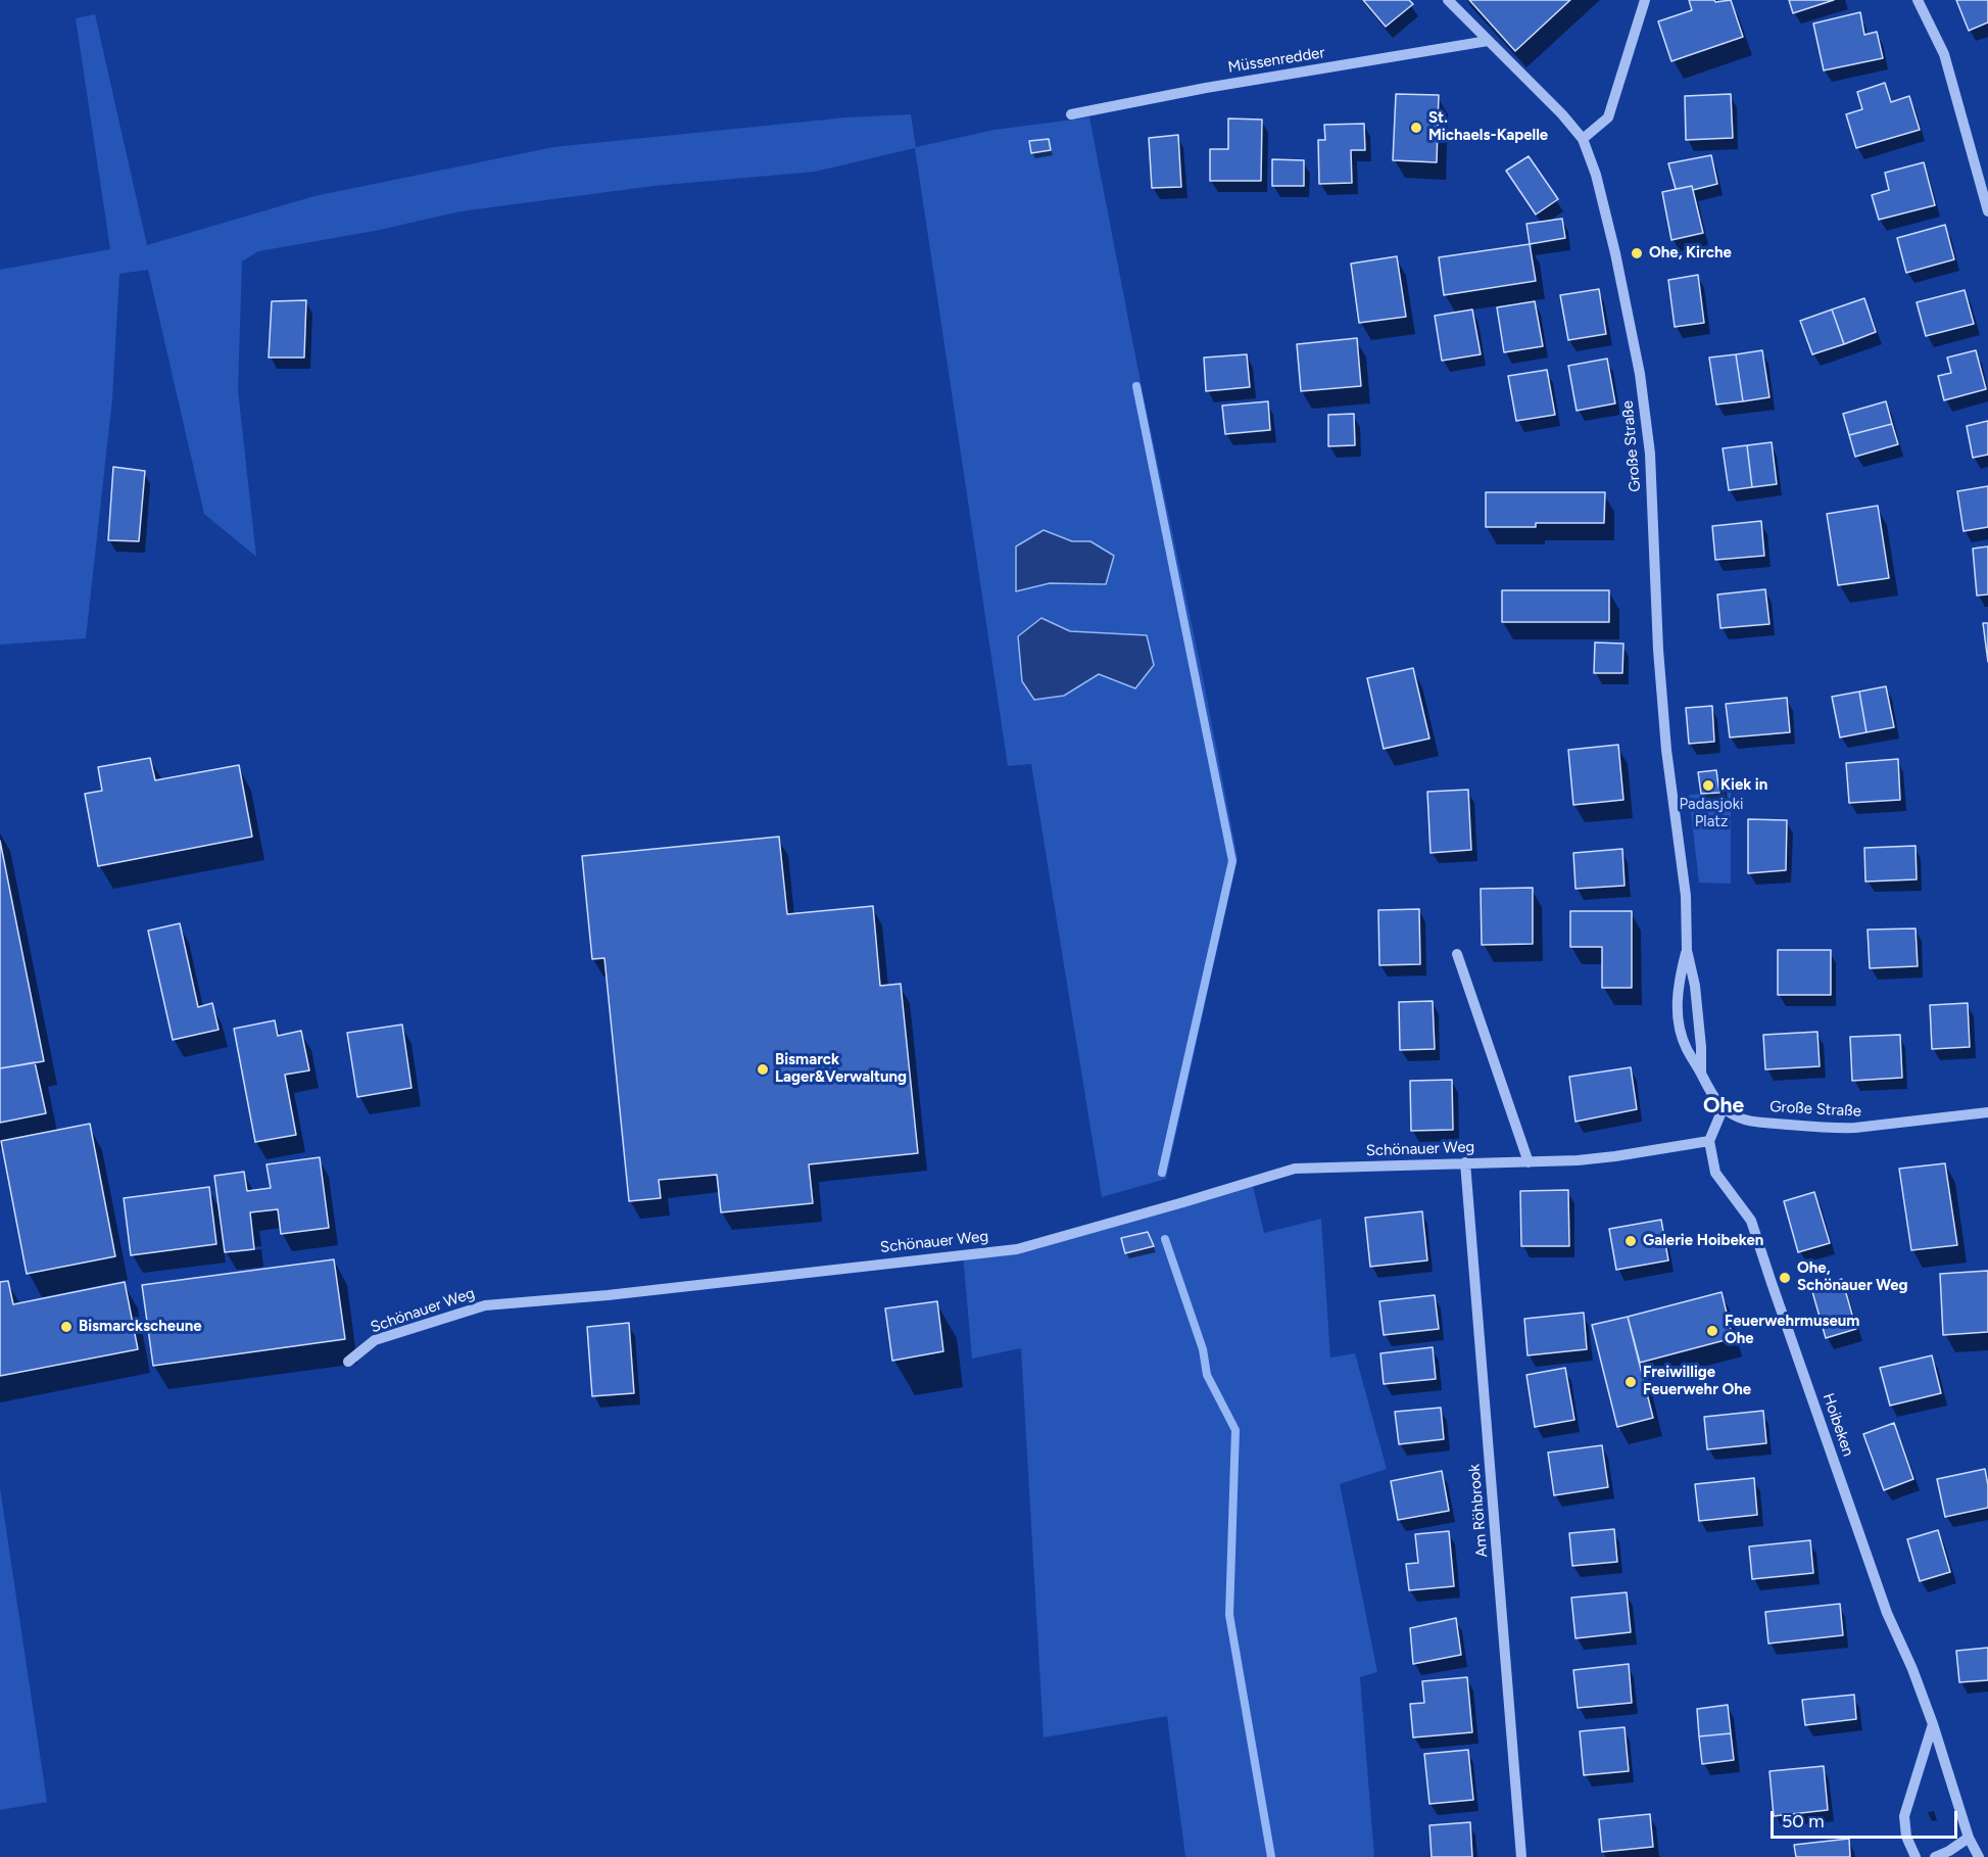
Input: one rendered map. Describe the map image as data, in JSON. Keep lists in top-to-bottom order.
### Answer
{
  "streets": {
    "street": [
      "Müssenredder",
      "Große Straße",
      "Schönauer Weg",
      "Hoibeken",
      "Am Röhbrook"
    ]
  },
  "crossings": [
    ["Müssenredder", "Große Straße"],
    ["Schönauer Weg", "Hoibeken"],
    ["Schönauer Weg", "Am Röhbrook"]
  ],
  "districts": ["Ohe"],
  "parks": ["Padasjoki Platz"],
  "places": [
    "St. Michaels-Kapelle",
    "Ohe, Kirche",
    "Kiek in",
    "Bismarck Lager&Verwaltung",
    "Galerie Hoibeken",
    "Ohe, Schönauer Weg",
    "Bismarckscheune",
    "Feuerwehrmuseum Ohe",
    "Freiwillige Feuerwehr Ohe"
  ],
  "scale_bar": "50 m"
}
